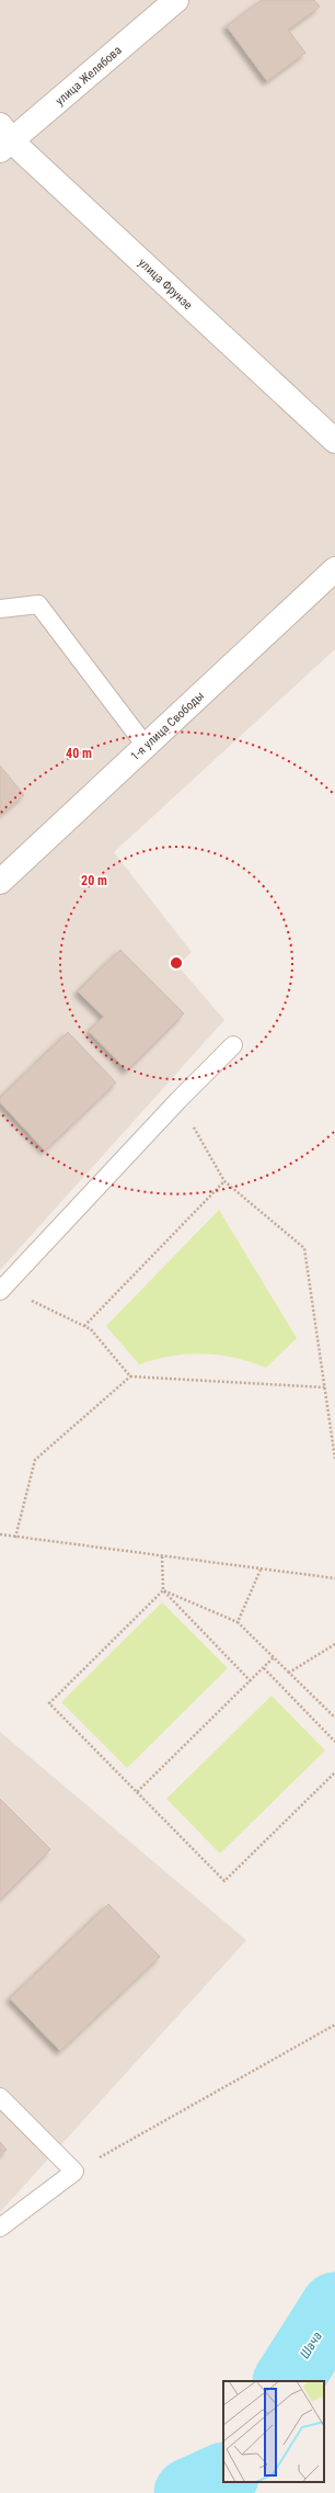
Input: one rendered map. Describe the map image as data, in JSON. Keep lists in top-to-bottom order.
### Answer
{
  "streets": {
    "street": ["улица Желябова", "улица Фрунзе", "1-я улица Свободы"]
  },
  "crossings": [
    ["улица Желябова", "улица Фрунзе"]
  ],
  "water": ["Шача"],
  "rings": ["40 m", "20 m"]
}
